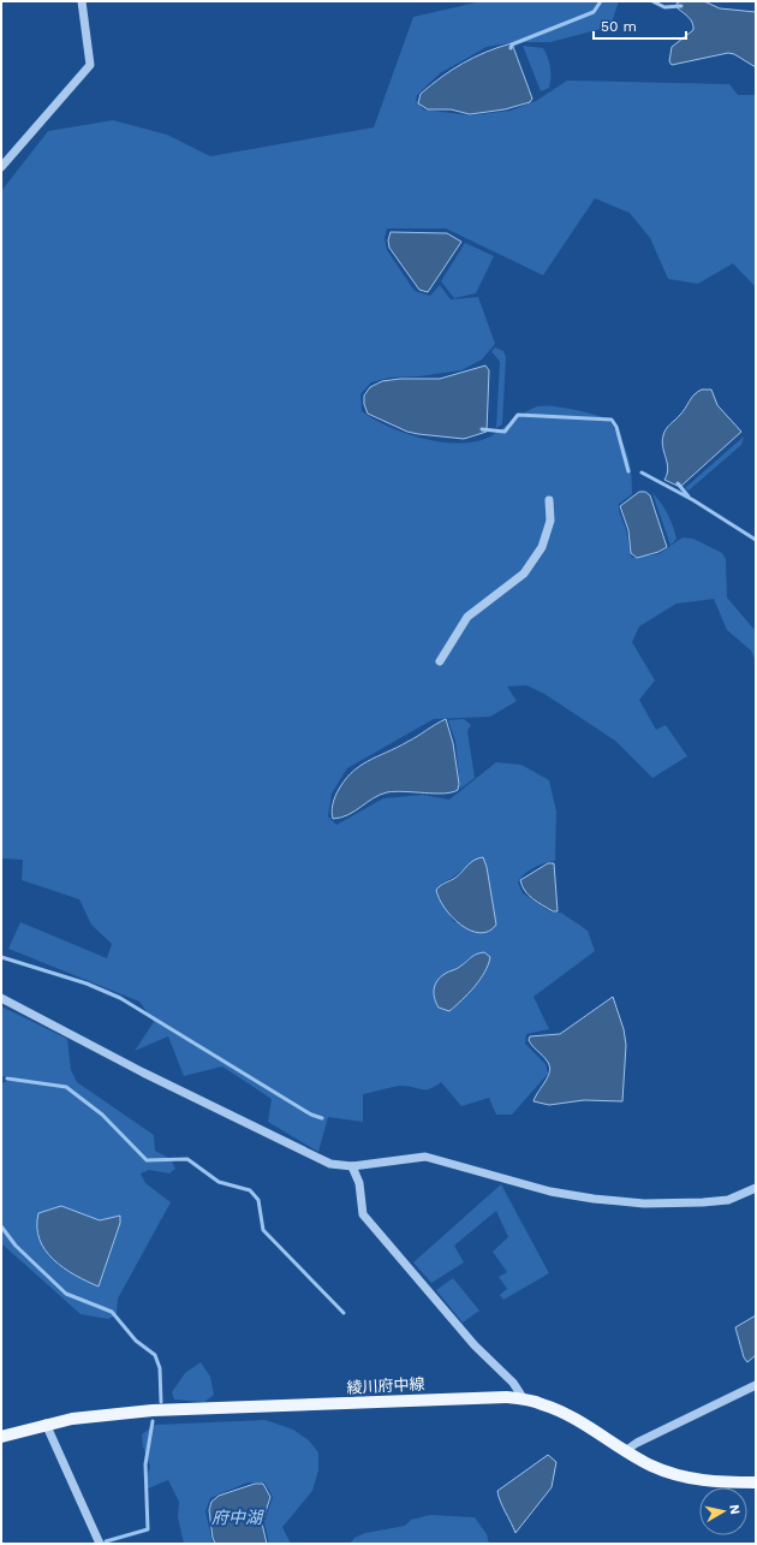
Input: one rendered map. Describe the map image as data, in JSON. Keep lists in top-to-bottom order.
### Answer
{
  "streets": {
    "main road": ["綾川府中線"]
  },
  "water": ["府中湖"],
  "scale_bar": "50 m",
  "north": "right"
}
